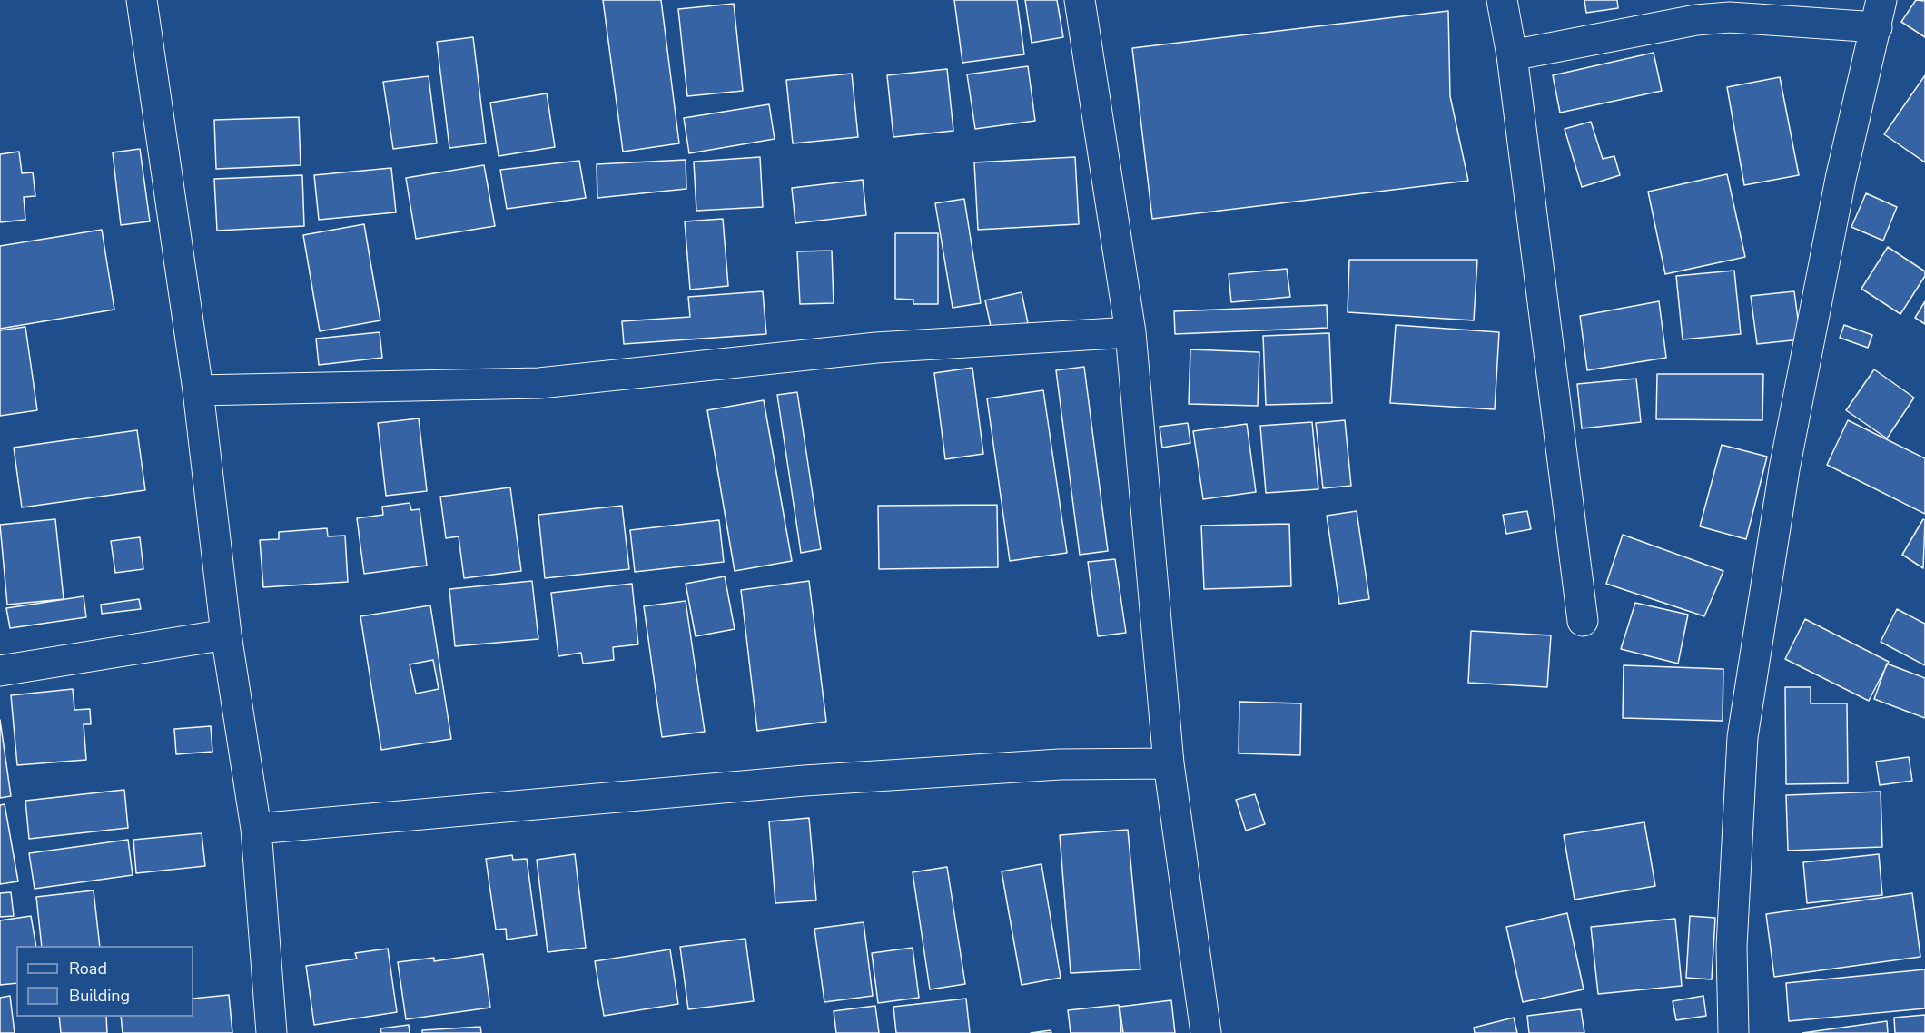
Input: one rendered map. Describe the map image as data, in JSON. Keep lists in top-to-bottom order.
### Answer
{
  "legend": ["Road", "Building"]
}
